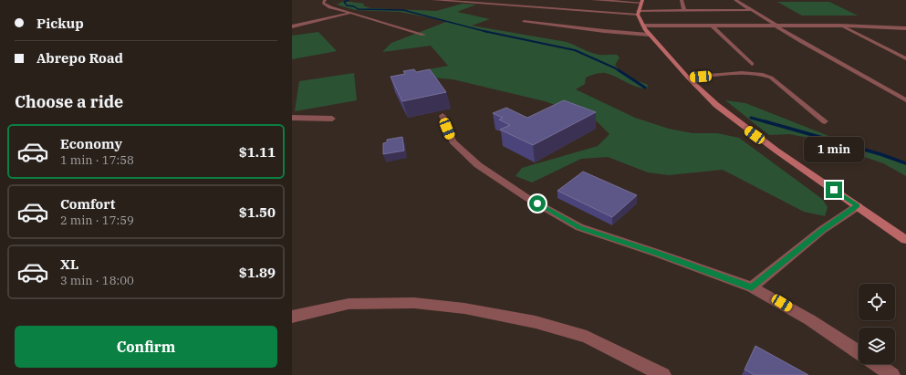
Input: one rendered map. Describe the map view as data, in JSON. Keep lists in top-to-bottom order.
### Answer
{
  "page": {
    "banner": ["Pickup", "Abrepo Road"],
    "heading": "Choose a ride",
    "list": [
      {
        "name": "Economy",
        "note": "1 min · 17:58",
        "value": "$1.11"
      },
      {
        "name": "Comfort",
        "note": "2 min · 17:59",
        "value": "$1.50"
      },
      {
        "name": "XL",
        "note": "3 min · 18:00",
        "value": "$1.89"
      }
    ],
    "bubble": "1 min",
    "buttons": "Confirm"
  }
}
